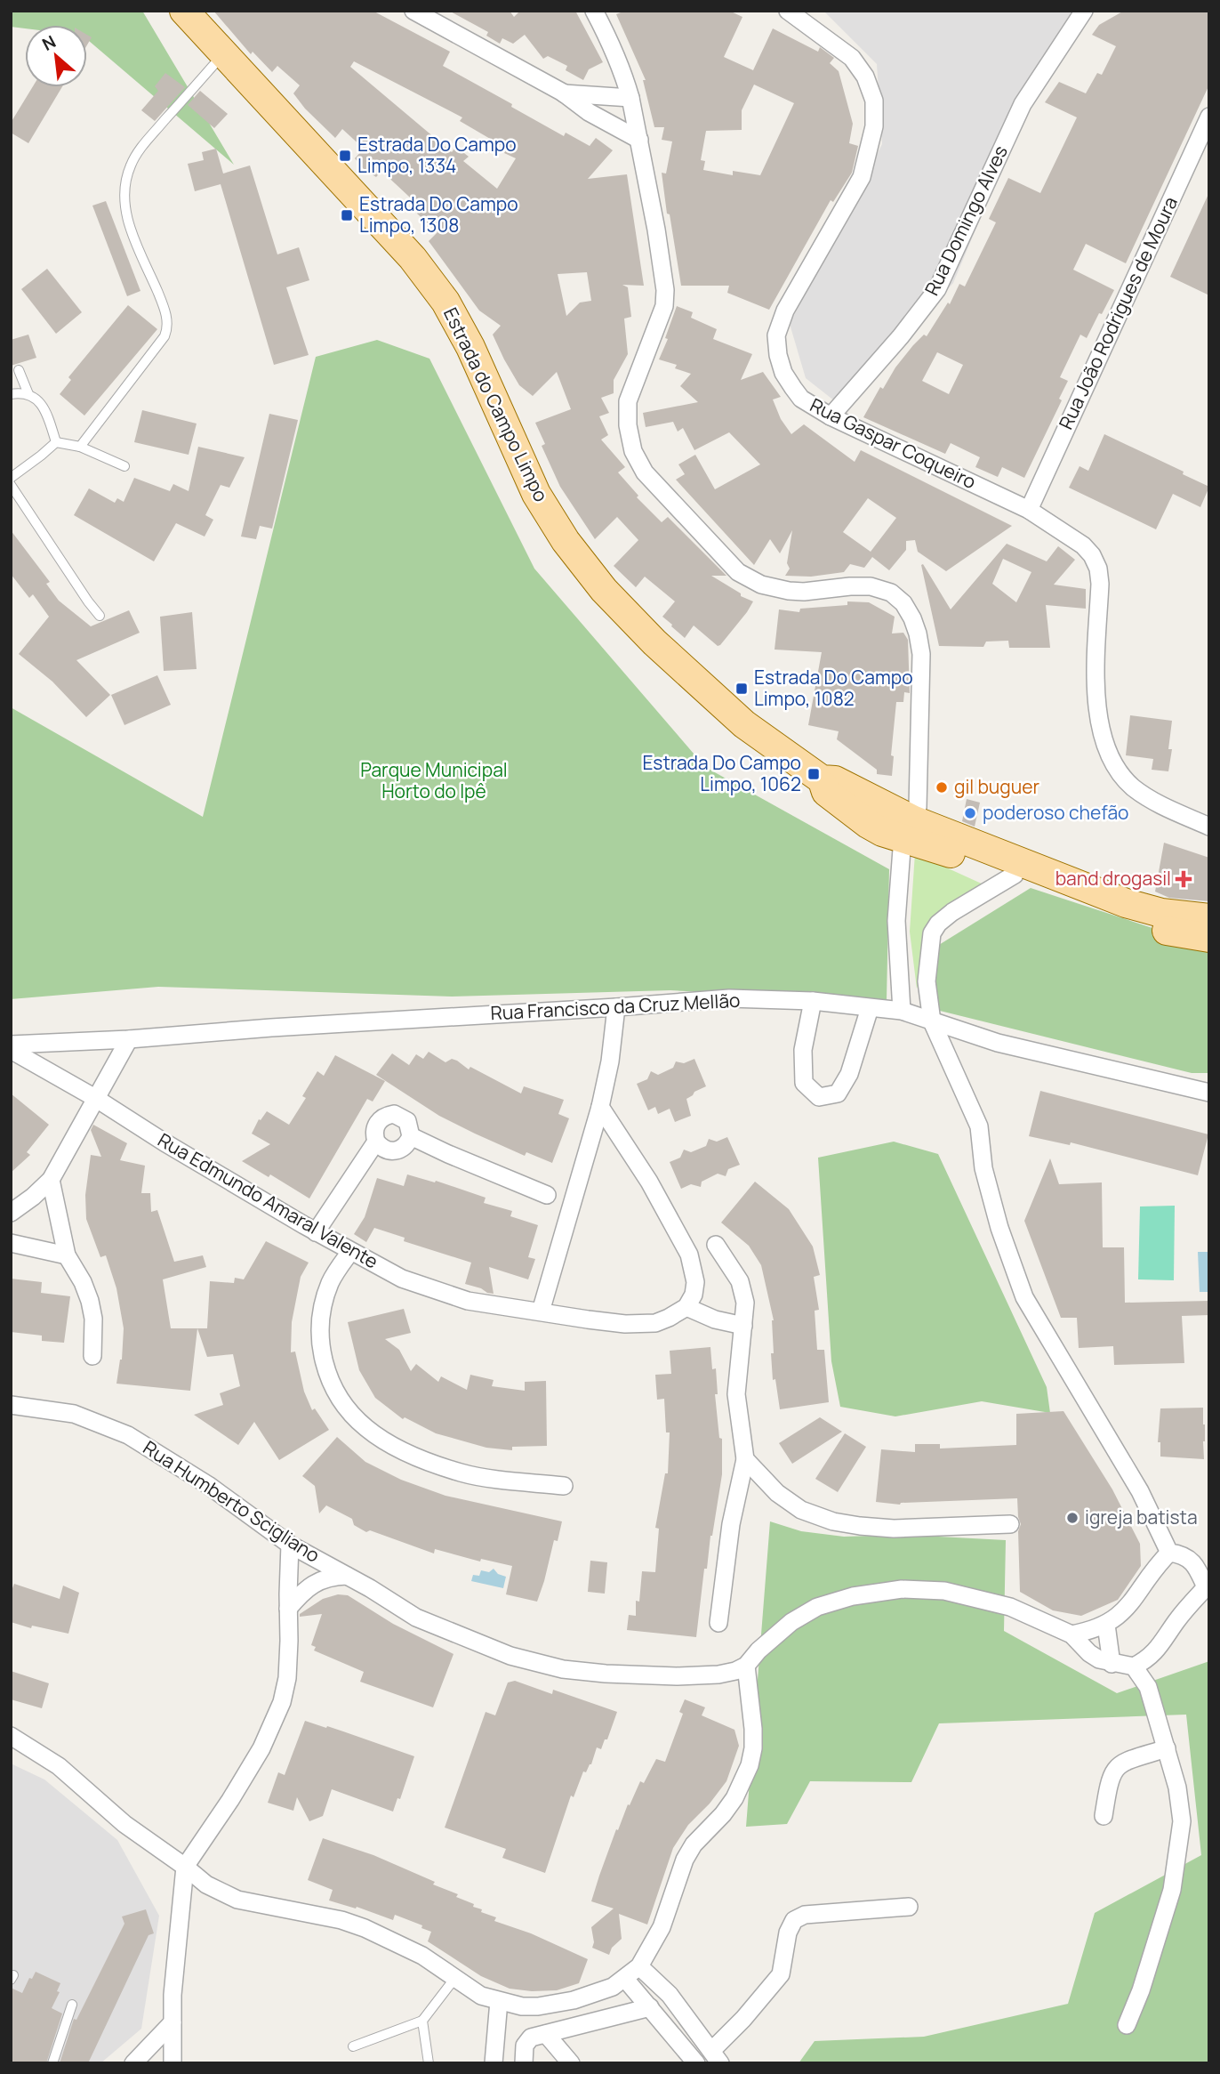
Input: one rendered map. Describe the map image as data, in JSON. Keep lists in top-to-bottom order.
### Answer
{
  "streets": {
    "main road": ["Estrada do Campo Limpo"],
    "street": [
      "Rua Domingo Alves",
      "Rua João Rodrigues de Moura",
      "Rua Gaspar Coqueiro",
      "Rua Francisco da Cruz Mellão",
      "Rua Edmundo Amaral Valente",
      "Rua Humberto Scigliano"
    ]
  },
  "crossings": [
    ["Rua Domingo Alves", "Rua Gaspar Coqueiro"],
    ["Rua João Rodrigues de Moura", "Rua Gaspar Coqueiro"]
  ],
  "parks": ["Parque Municipal Horto do Ipê"],
  "places": {
    "transit": [
      "Estrada Do Campo Limpo, 1334",
      "Estrada Do Campo Limpo, 1308",
      "Estrada Do Campo Limpo, 1082",
      "Estrada Do Campo Limpo, 1062"
    ],
    "other": ["gil buguer", "poderoso chefão", "igreja batista"],
    "health": ["band drogasil"]
  },
  "north": "top left"
}
